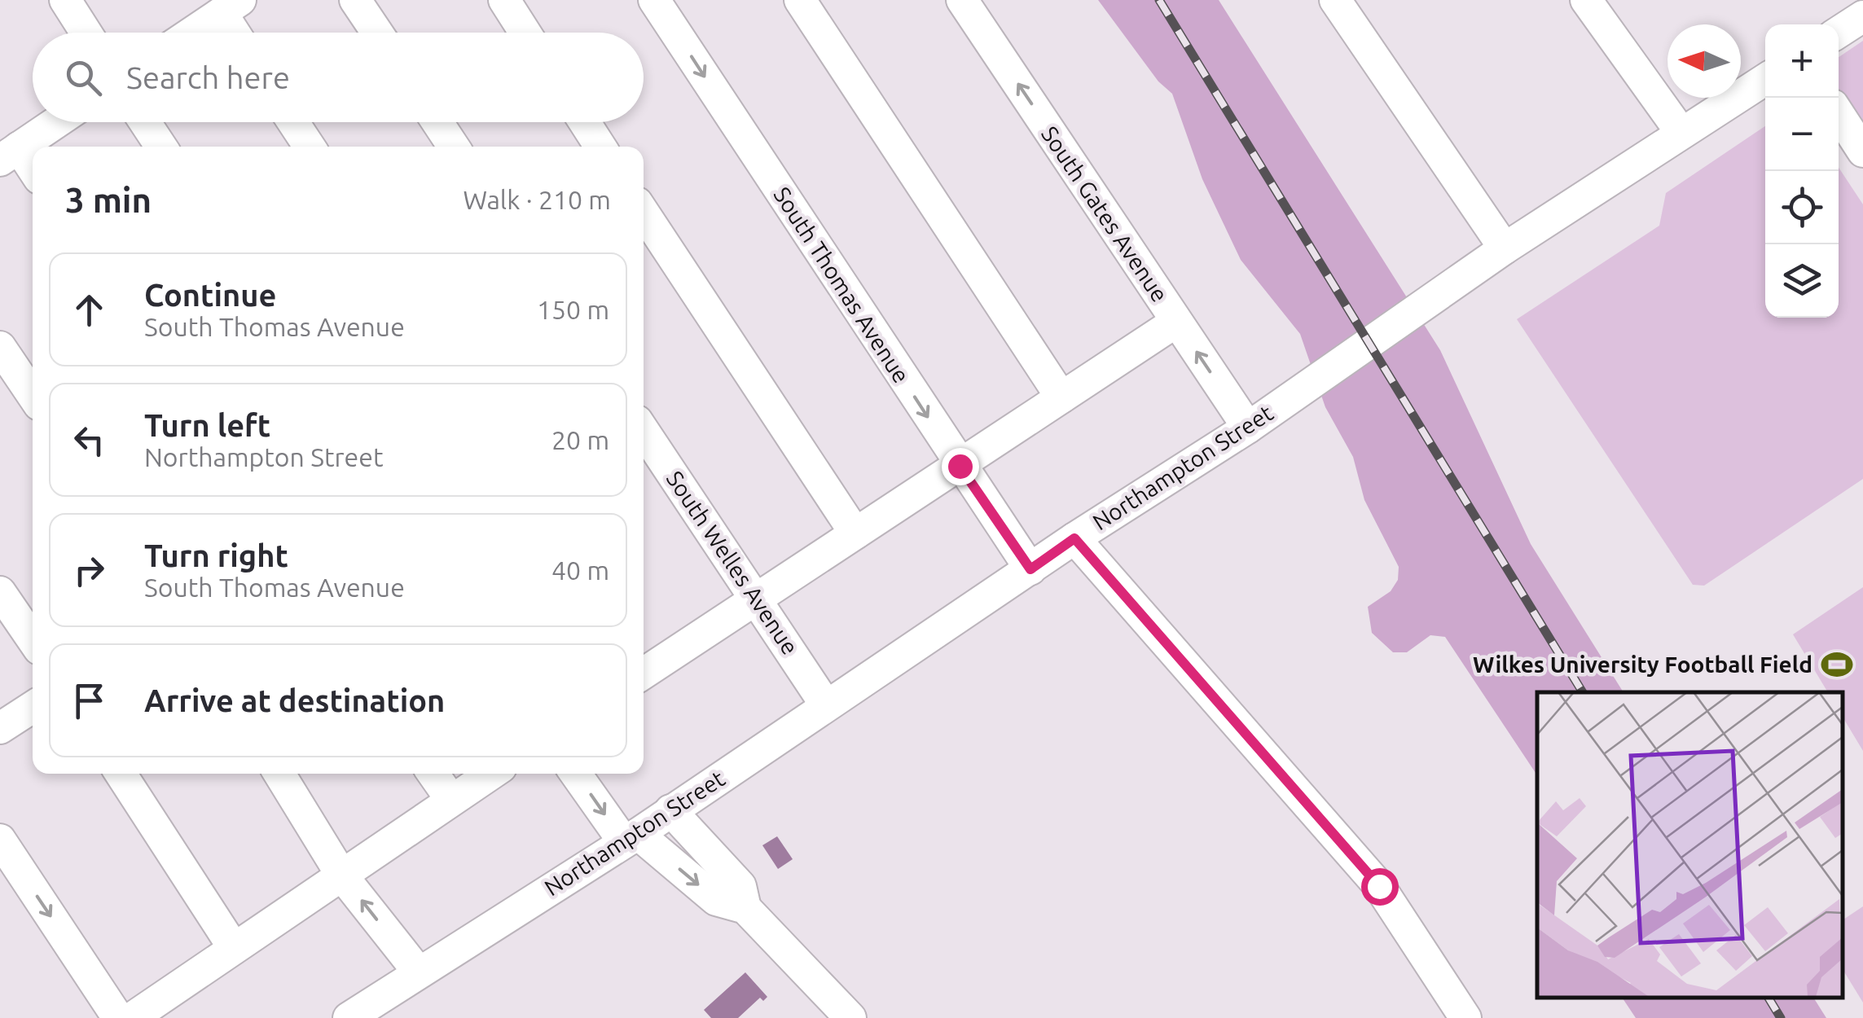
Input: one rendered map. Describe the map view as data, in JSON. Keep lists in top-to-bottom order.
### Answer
{
  "streets": {
    "street": [
      "South Gates Avenue",
      "South Thomas Avenue",
      "Northampton Street",
      "South Welles Avenue"
    ]
  },
  "crossings": [
    ["South Gates Avenue", "Northampton Street"],
    ["South Thomas Avenue", "Northampton Street"],
    ["Northampton Street", "South Welles Avenue"]
  ],
  "places": {
    "sports": ["Wilkes University Football Field"]
  },
  "north": "left",
  "page": {
    "map_buttons": ["+", "−"],
    "search": "Search here",
    "heading": ["3 min", "Walk · 210 m"],
    "list": [
      ["Continue", "South Thomas Avenue", "150 m"],
      ["Turn left", "Northampton Street", "20 m"],
      ["Turn right", "South Thomas Avenue", "40 m"],
      "Arrive at destination"
    ]
  }
}
